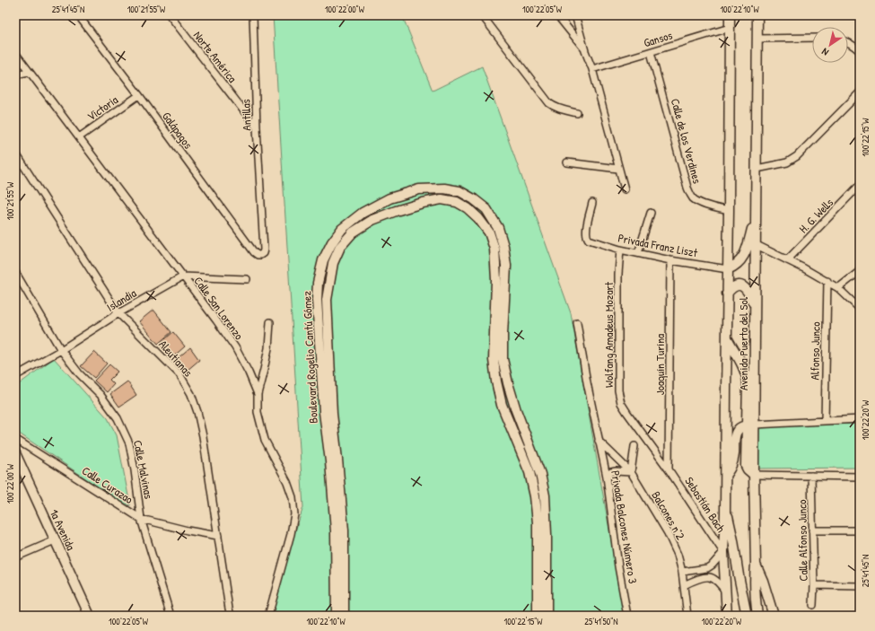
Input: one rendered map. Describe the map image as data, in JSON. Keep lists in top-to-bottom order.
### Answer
{
  "streets": {
    "main road": ["Avenida Puerta del Sol", "Boulevard Rogelio Cantú Gómez", "1a Avenida"],
    "street": [
      "Gansos",
      "Norte América",
      "Victoria",
      "Antillas",
      "Galápagos",
      "Calle de los Verdines",
      "H. G. Wells",
      "Privada Franz Liszt",
      "Islandia",
      "Calle San Lorenzo",
      "Wolfang Amadeus Mozart",
      "Alfonso Junco",
      "Aleutianas",
      "Joaquín Turína",
      "Calle Malvinas",
      "Calle Curazao",
      "Sebastián Bach",
      "Balcones n°2",
      "Privada Balcones Número 3",
      "Calle Alfonso Junco"
    ]
  },
  "crossings": [
    ["Gansos", "Calle de los Verdines"],
    ["Gansos", "Avenida Puerta del Sol"],
    ["Norte América", "Antillas"],
    ["Victoria", "Galápagos"],
    ["Victoria", "Calle San Lorenzo"],
    ["Antillas", "Galápagos"],
    ["Calle de los Verdines", "Avenida Puerta del Sol"],
    ["Privada Franz Liszt", "Wolfang Amadeus Mozart"],
    ["Privada Franz Liszt", "Avenida Puerta del Sol"],
    ["Privada Franz Liszt", "Joaquín Turína"],
    ["Islandia", "Calle San Lorenzo"],
    ["Islandia", "Aleutianas"],
    ["Islandia", "Calle Malvinas"],
    ["Wolfang Amadeus Mozart", "Joaquín Turína"],
    ["Wolfang Amadeus Mozart", "Sebastián Bach"],
    ["Avenida Puerta del Sol", "Sebastián Bach"],
    ["Aleutianas", "Calle Curazao"],
    ["Joaquín Turína", "Sebastián Bach"],
    ["Calle Malvinas", "Calle Curazao"],
    ["Balcones n°2", "Privada Balcones Número 3"]
  ],
  "north": "bottom left",
  "coordinates": [
    "25°41'45\"N",
    "100°21'55\"W",
    "100°22'00\"W",
    "100°22'05\"W",
    "100°22'10\"W",
    "100°22'15\"W",
    "100°22'20\"W",
    "25°41'50\"N"
  ]
}
